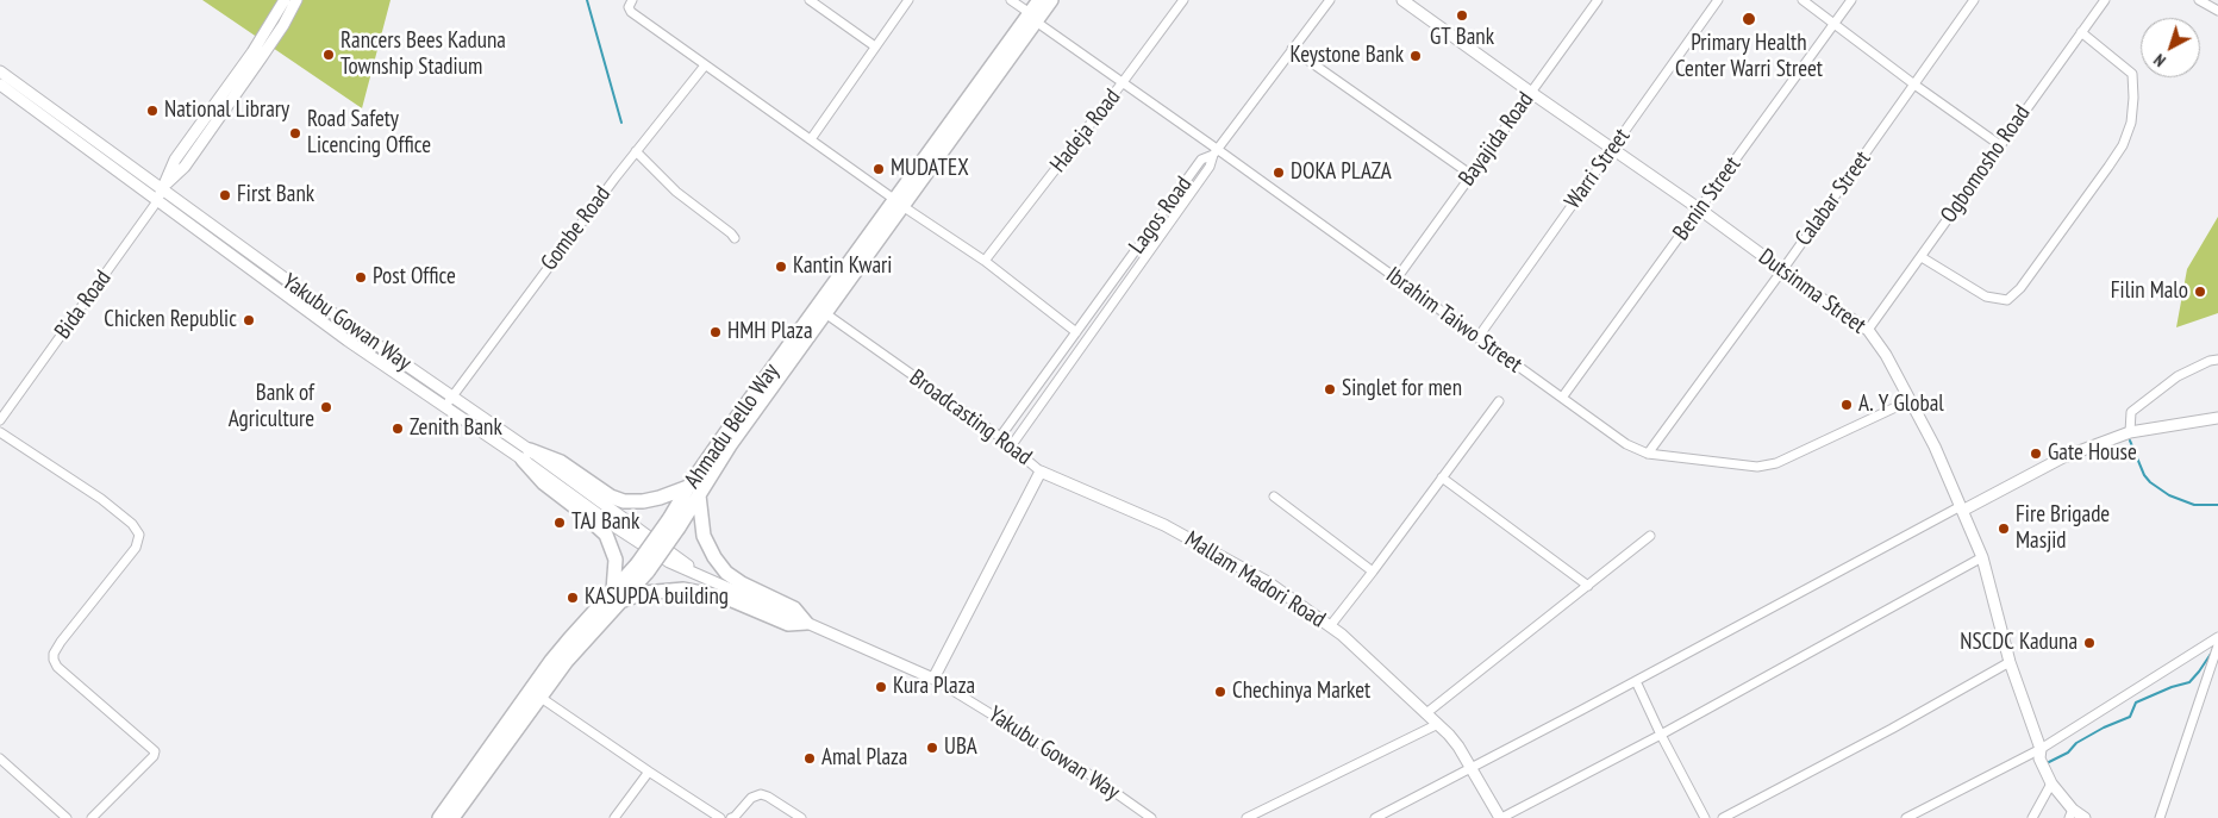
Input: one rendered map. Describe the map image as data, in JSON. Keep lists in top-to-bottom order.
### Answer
{
  "streets": {
    "main road": ["Ahmadu Bello Way"],
    "street": [
      "Hadeja Road",
      "Bayajida Road",
      "Ogbomosho Road",
      "Warri Street",
      "Benin Street",
      "Calabar Street",
      "Lagos Road",
      "Gombe Road",
      "Dutsinma Street",
      "Bida Road",
      "Ibrahim Taiwo Street",
      "Yakubu Gowan Way",
      "Broadcasting Road",
      "Mallam Madori Road"
    ]
  },
  "crossings": [
    ["Hadeja Road", "Ibrahim Taiwo Street"],
    ["Bayajida Road", "Dutsinma Street"],
    ["Bayajida Road", "Ibrahim Taiwo Street"],
    ["Ogbomosho Road", "Dutsinma Street"],
    ["Warri Street", "Dutsinma Street"],
    ["Warri Street", "Ibrahim Taiwo Street"],
    ["Benin Street", "Dutsinma Street"],
    ["Benin Street", "Ibrahim Taiwo Street"],
    ["Calabar Street", "Dutsinma Street"],
    ["Calabar Street", "Ibrahim Taiwo Street"],
    ["Lagos Road", "Ibrahim Taiwo Street"],
    ["Lagos Road", "Broadcasting Road"],
    ["Gombe Road", "Yakubu Gowan Way"],
    ["Dutsinma Street", "Ibrahim Taiwo Street"],
    ["Bida Road", "Yakubu Gowan Way"],
    ["Ibrahim Taiwo Street", "Ahmadu Bello Way"],
    ["Yakubu Gowan Way", "Broadcasting Road"],
    ["Broadcasting Road", "Ahmadu Bello Way"],
    ["Broadcasting Road", "Mallam Madori Road"]
  ],
  "places": [
    "GT Bank",
    "Primary Health Center Warri Street",
    "Rancers Bees Kaduna Township Stadium",
    "Keystone Bank",
    "National Library",
    "Road Safety Licencing Office",
    "MUDATEX",
    "DOKA PLAZA",
    "First Bank",
    "Kantin Kwari",
    "Post Office",
    "Filin Malo",
    "Chicken Republic",
    "HMH Plaza",
    "Singlet for men",
    "A. Y Global",
    "Bank of Agriculture",
    "Zenith Bank",
    "Gate House",
    "TAJ Bank",
    "Fire Brigade Masjid",
    "KASUPDA building",
    "NSCDC Kaduna",
    "Kura Plaza",
    "Chechinya Market",
    "UBA",
    "Amal Plaza"
  ],
  "north": "bottom left"
}
